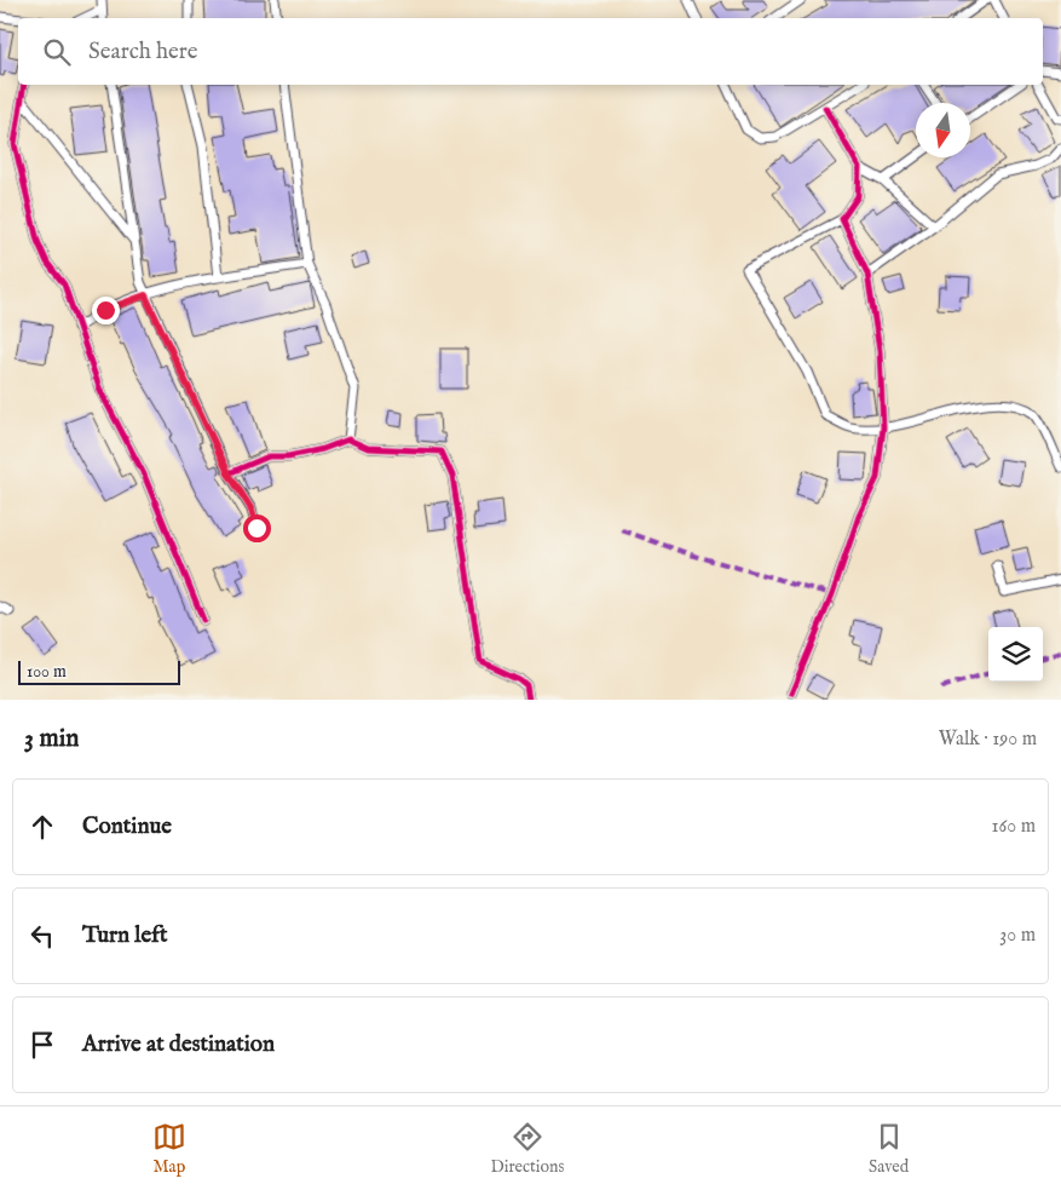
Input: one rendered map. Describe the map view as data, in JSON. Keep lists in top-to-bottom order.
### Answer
{
  "scale_bar": "100 m",
  "north": "bottom",
  "page": {
    "search": "Search here",
    "scale": "100 m",
    "heading": ["3 min", "Walk · 190 m"],
    "list": [
      ["Continue", "160 m"],
      ["Turn left", "30 m"],
      "Arrive at destination"
    ],
    "nav": ["Map", "Directions", "Saved"]
  }
}
